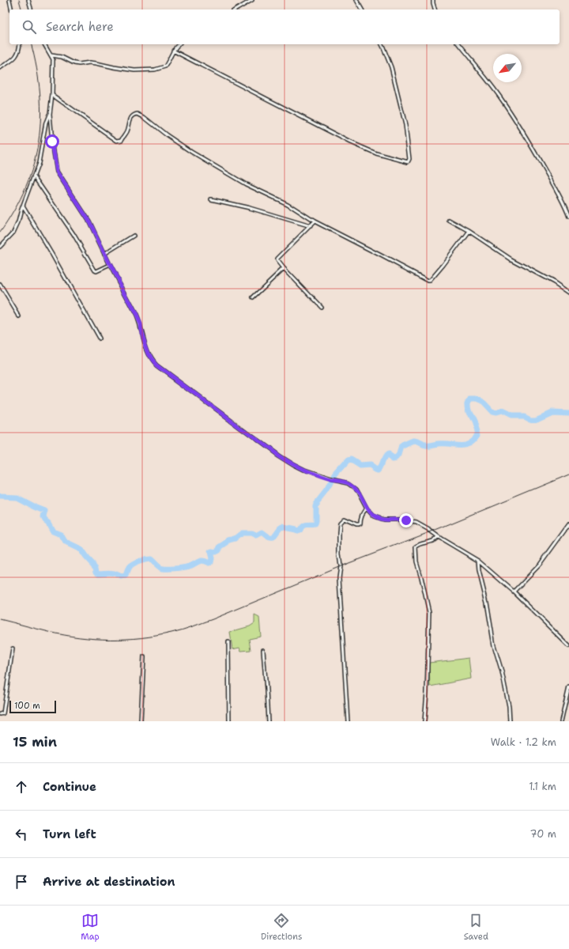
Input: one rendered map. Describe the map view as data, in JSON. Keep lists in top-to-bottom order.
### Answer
{
  "scale_bar": "100 m",
  "north": "bottom left",
  "page": {
    "search": "Search here",
    "scale": "100 m",
    "heading": ["15 min", "Walk · 1.2 km"],
    "list": [
      ["Continue", "1.1 km"],
      ["Turn left", "70 m"],
      "Arrive at destination"
    ],
    "nav": ["Map", "Directions", "Saved"]
  }
}
